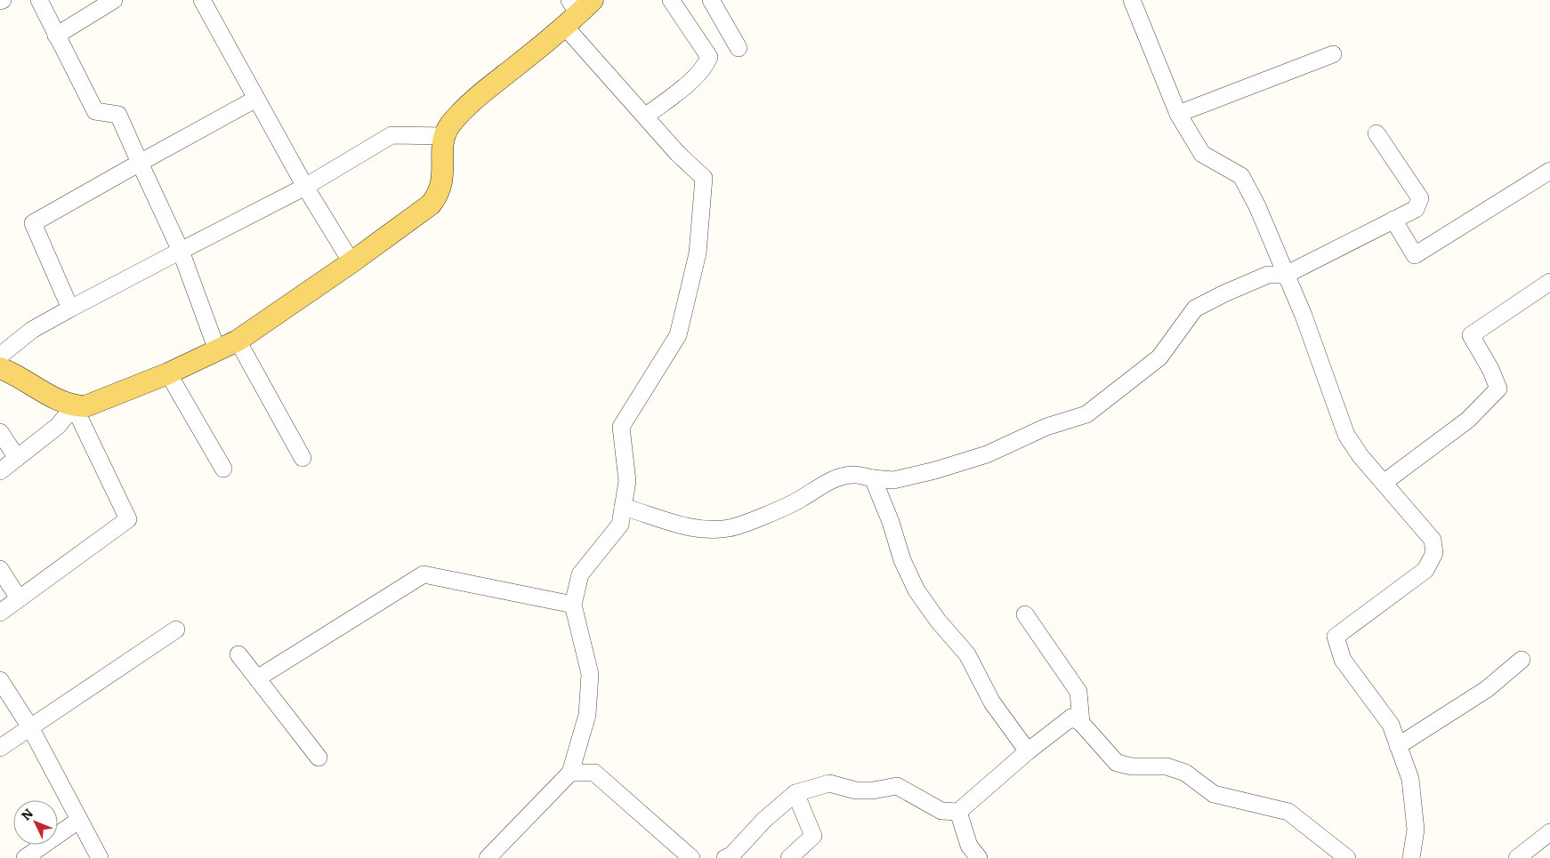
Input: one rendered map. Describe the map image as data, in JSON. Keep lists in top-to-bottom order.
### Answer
{
  "north": "top left"
}
